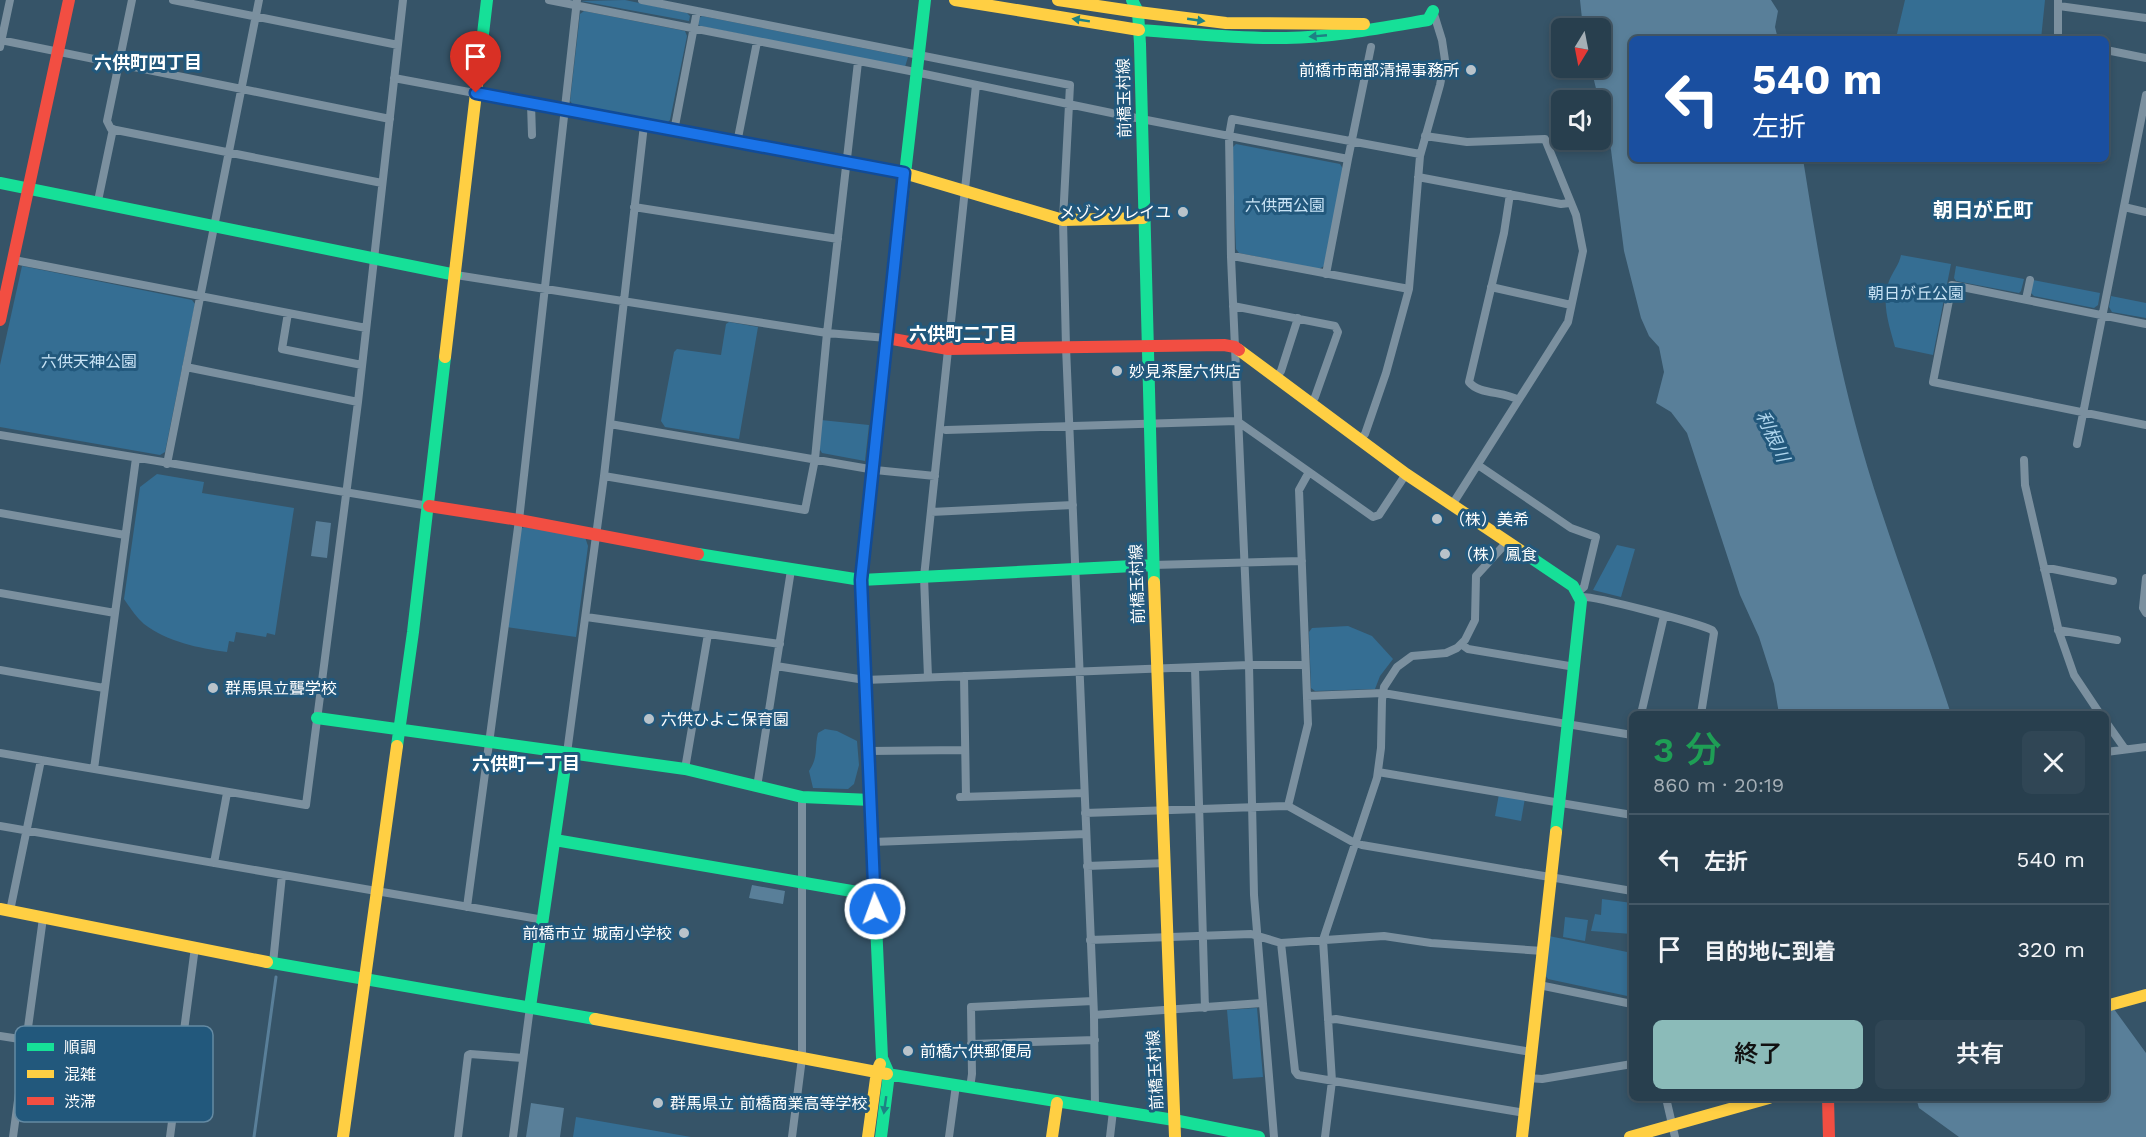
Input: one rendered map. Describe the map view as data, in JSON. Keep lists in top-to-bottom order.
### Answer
{
  "streets": {
    "street": ["前橋玉村線"]
  },
  "districts": [
    "六供町四丁目",
    "朝日が丘町",
    "六供町二丁目",
    "六供町一丁目"
  ],
  "water": ["利根川"],
  "parks": ["六供西公園", "朝日が丘公園", "六供天神公園"],
  "places": [
    "前橋市南部清掃事務所",
    "メゾンソレイユ",
    "妙見茶屋六供店",
    "（株）美希",
    "（株）鳳食",
    "群馬県立聾学校",
    "六供ひよこ保育園",
    "前橋市立 城南小学校",
    "前橋六供郵便局",
    "群馬県立 前橋商業高等学校"
  ],
  "legend": ["順調", "混雑", "渋滞"],
  "north": "bottom",
  "page": {
    "turn": ["540 m", "左折"],
    "heading": ["3 分", "860 m · 20:19"],
    "list": [
      {
        "name": "左折",
        "value": "540 m"
      },
      {
        "name": "目的地に到着",
        "value": "320 m"
      }
    ],
    "buttons": ["終了", "共有"]
  }
}
